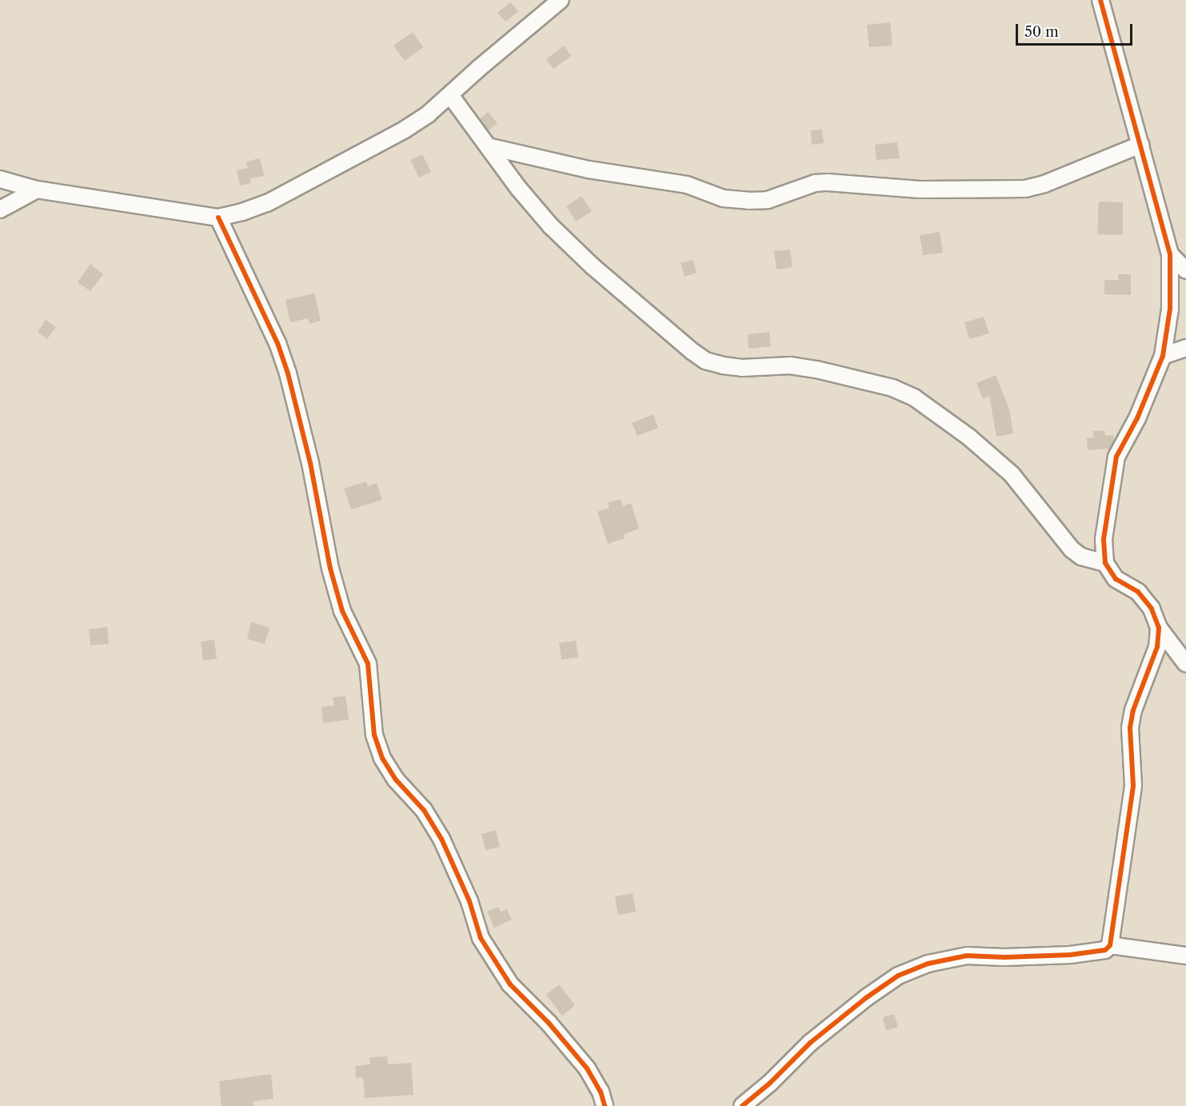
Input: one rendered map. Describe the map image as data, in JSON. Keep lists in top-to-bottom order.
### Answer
{
  "scale_bar": "50 m"
}
